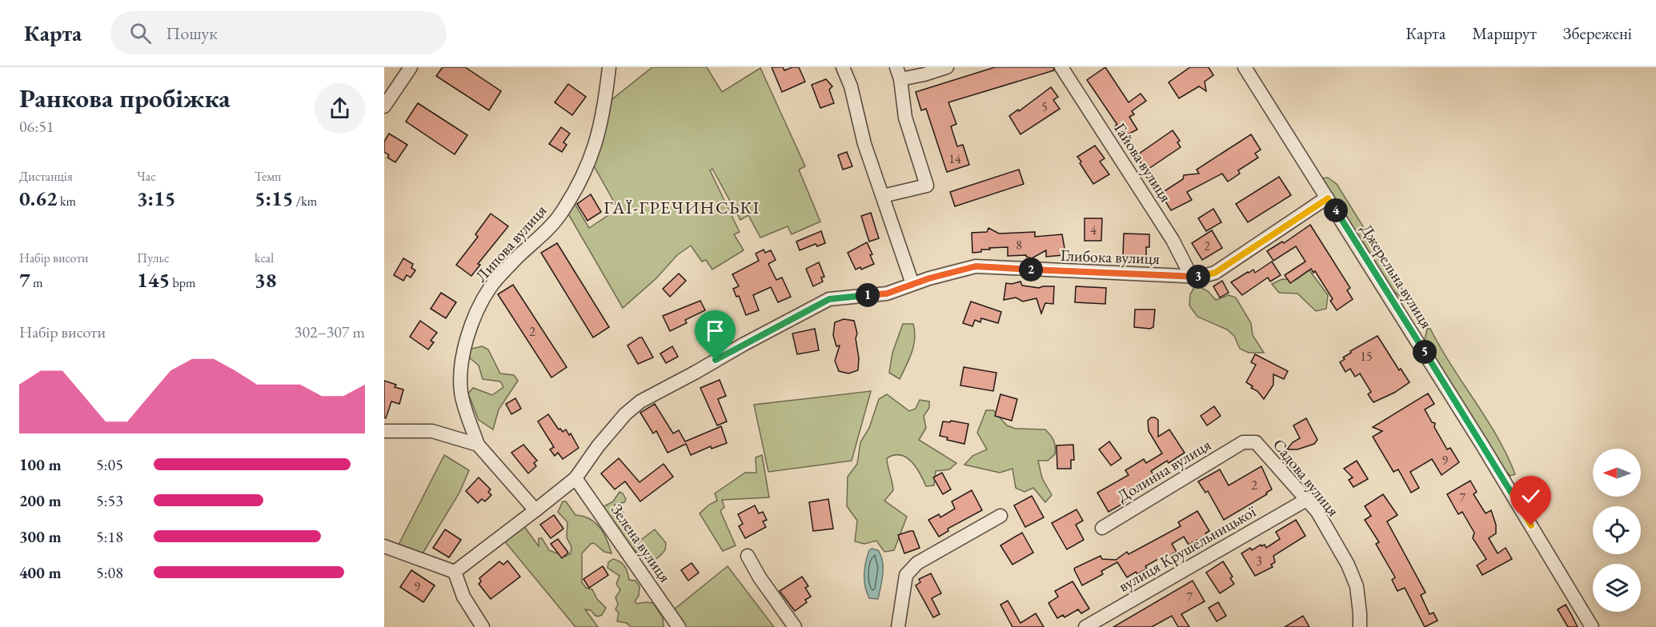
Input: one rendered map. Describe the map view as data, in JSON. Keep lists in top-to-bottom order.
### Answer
{
  "streets": {
    "street": [
      "Гайова вулиця",
      "Липова вулиця",
      "Глибока вулиця",
      "Джерельна вулиця",
      "Долинна вулиця",
      "Садова вулиця",
      "Зелена вулиця",
      "вулиця Крушельницької"
    ]
  },
  "crossings": [
    ["Гайова вулиця", "Глибока вулиця"],
    ["Глибока вулиця", "Джерельна вулиця"],
    ["Глибока вулиця", "Зелена вулиця"],
    ["Долинна вулиця", "Садова вулиця"],
    ["Садова вулиця", "вулиця Крушельницької"]
  ],
  "districts": ["ГАЇ-ГРЕЧИНСЬКІ"],
  "house_numbers": [
    "5",
    "14",
    "4",
    "8",
    "2",
    "2",
    "15",
    "9",
    "2",
    "7",
    "3",
    "9",
    "7"
  ],
  "north": "left",
  "page": {
    "header": "Карта",
    "search": "Пошук",
    "nav": ["Карта", "Маршрут", "Збережені"],
    "heading": ["Ранкова пробіжка", "06:51"],
    "stats": [
      ["Дистанція", "0.62 km"],
      ["Час", "3:15"],
      ["Темп", "5:15 /km"],
      ["Набір висоти", "7 m"],
      ["Пульс", "145 bpm"],
      ["kcal", "38"]
    ],
    "pins": [
      "4",
      "2",
      "3",
      "1",
      "5"
    ],
    "chart": ["Набір висоти", "302–307 m"],
    "list": [
      {
        "name": "100 m",
        "note": "5:05"
      },
      {
        "name": "200 m",
        "note": "5:53"
      },
      {
        "name": "300 m",
        "note": "5:18"
      },
      {
        "name": "400 m",
        "note": "5:08"
      }
    ]
  }
}
